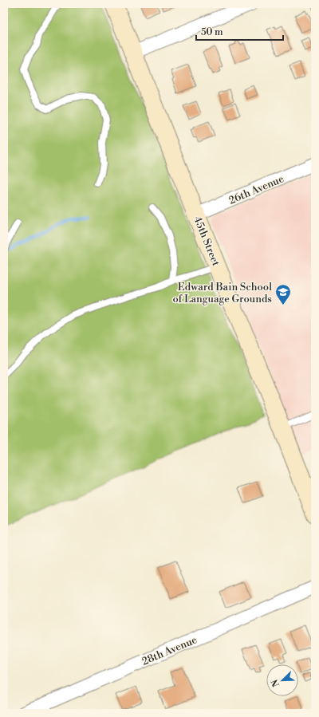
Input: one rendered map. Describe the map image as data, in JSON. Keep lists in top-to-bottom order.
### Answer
{
  "streets": {
    "street": ["26th Avenue", "45th Street", "28th Avenue"]
  },
  "crossings": [
    ["26th Avenue", "45th Street"]
  ],
  "places": {
    "school or university": ["Edward Bain School of Language Grounds"]
  },
  "scale_bar": "50 m",
  "north": "bottom left"
}
